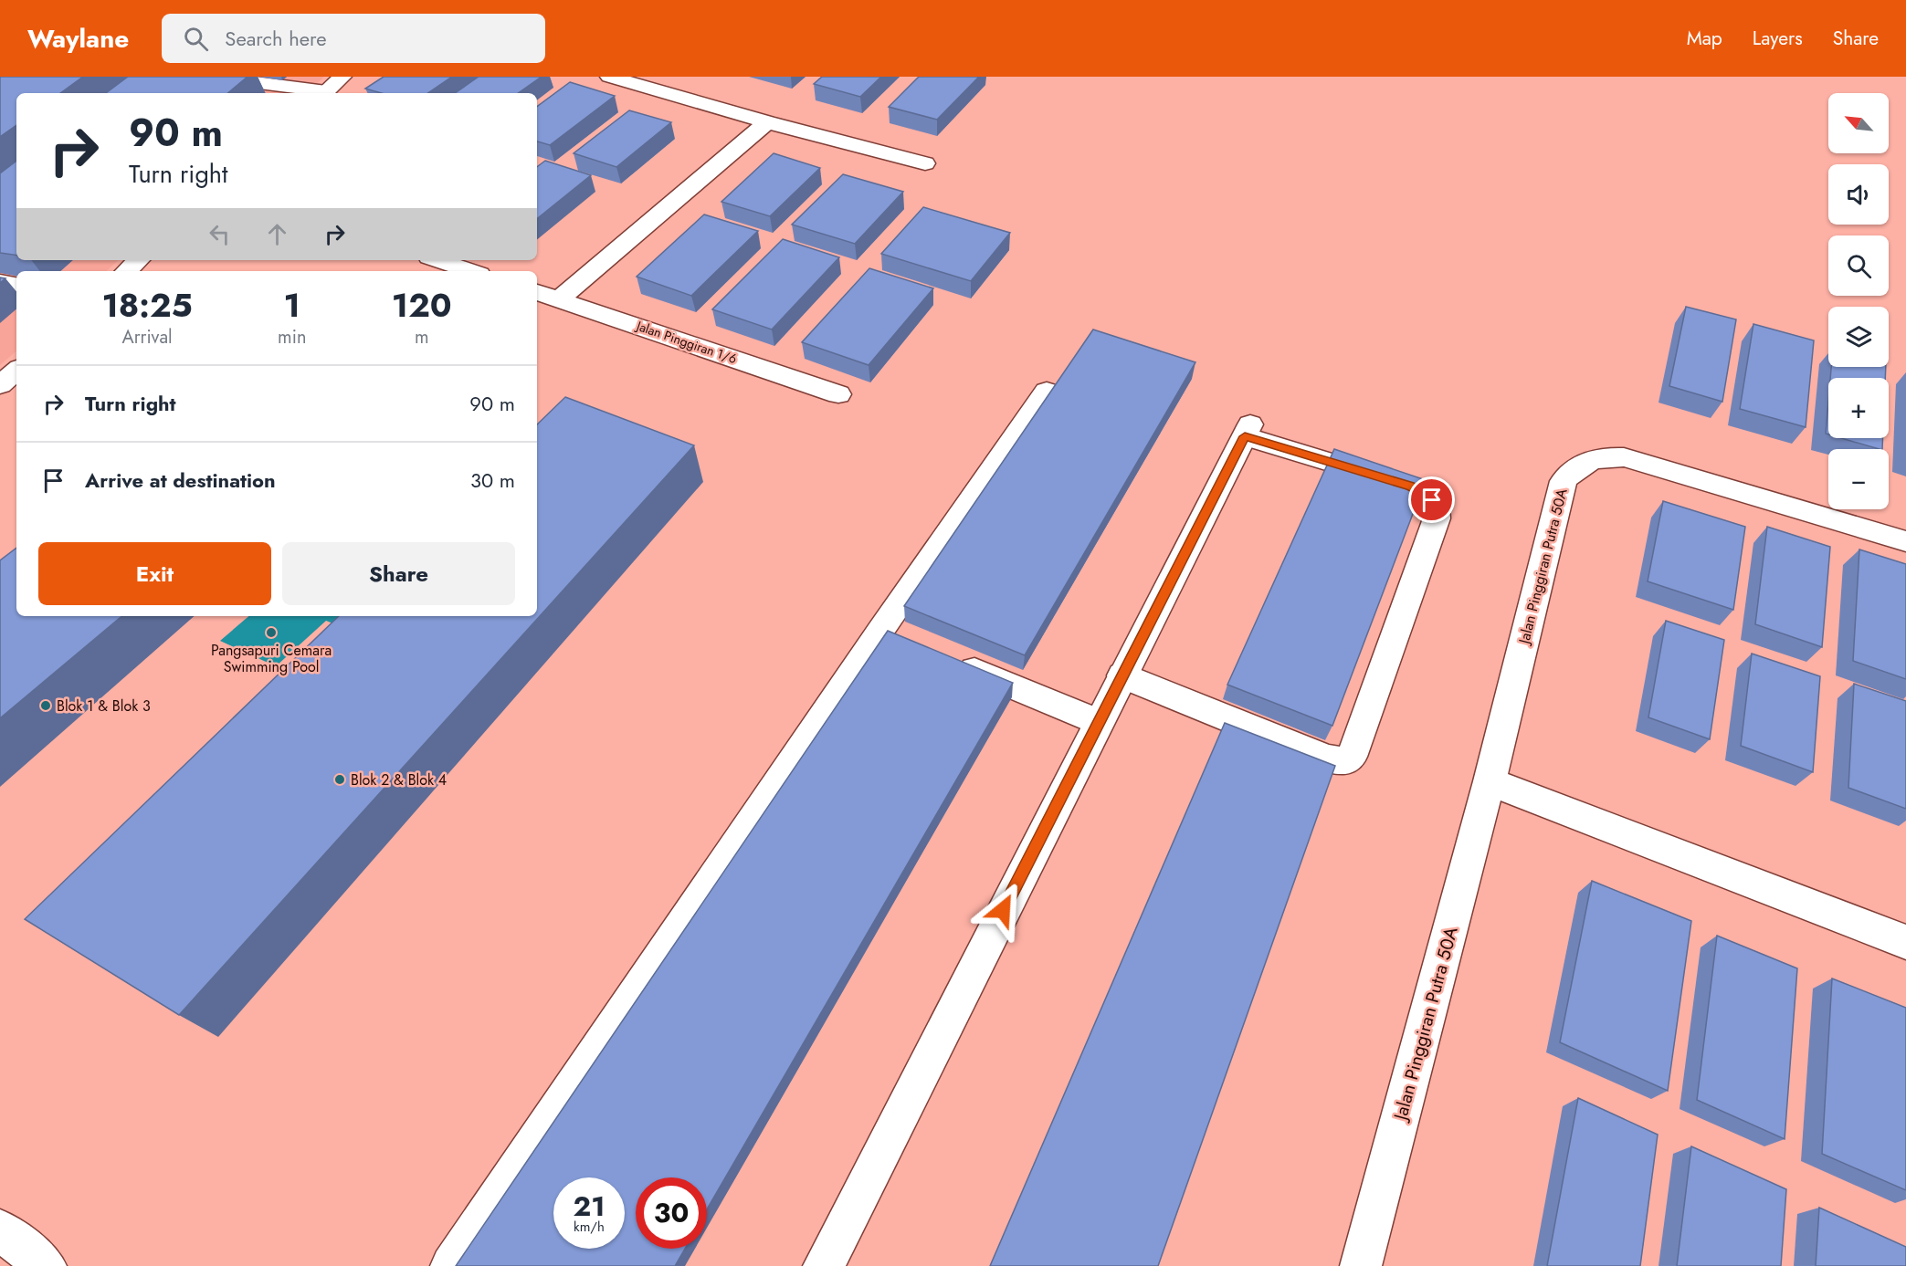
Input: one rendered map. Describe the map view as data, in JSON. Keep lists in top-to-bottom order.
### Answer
{
  "streets": {
    "street": ["Jalan Pinggiran 1/6", "Jalan Pinggiran Putra 50A"]
  },
  "places": ["Pangsapuri Cemara Swimming Pool", "Blok 1 & Blok 3", "Blok 2 & Blok 4"],
  "north": "top left",
  "page": {
    "header": "Waylane",
    "search": "Search here",
    "nav": ["Map", "Layers", "Share"],
    "map_buttons": ["+", "−"],
    "turn": ["90 m", "Turn right"],
    "eta": [
      "18:25",
      "Arrival",
      "1",
      "min",
      "120",
      "m"
    ],
    "list": [
      {
        "name": "Turn right",
        "value": "90 m"
      },
      {
        "name": "Arrive at destination",
        "value": "30 m"
      }
    ],
    "buttons": ["Exit", "Share"],
    "speed": "21 km/h",
    "limit": "30"
  }
}
